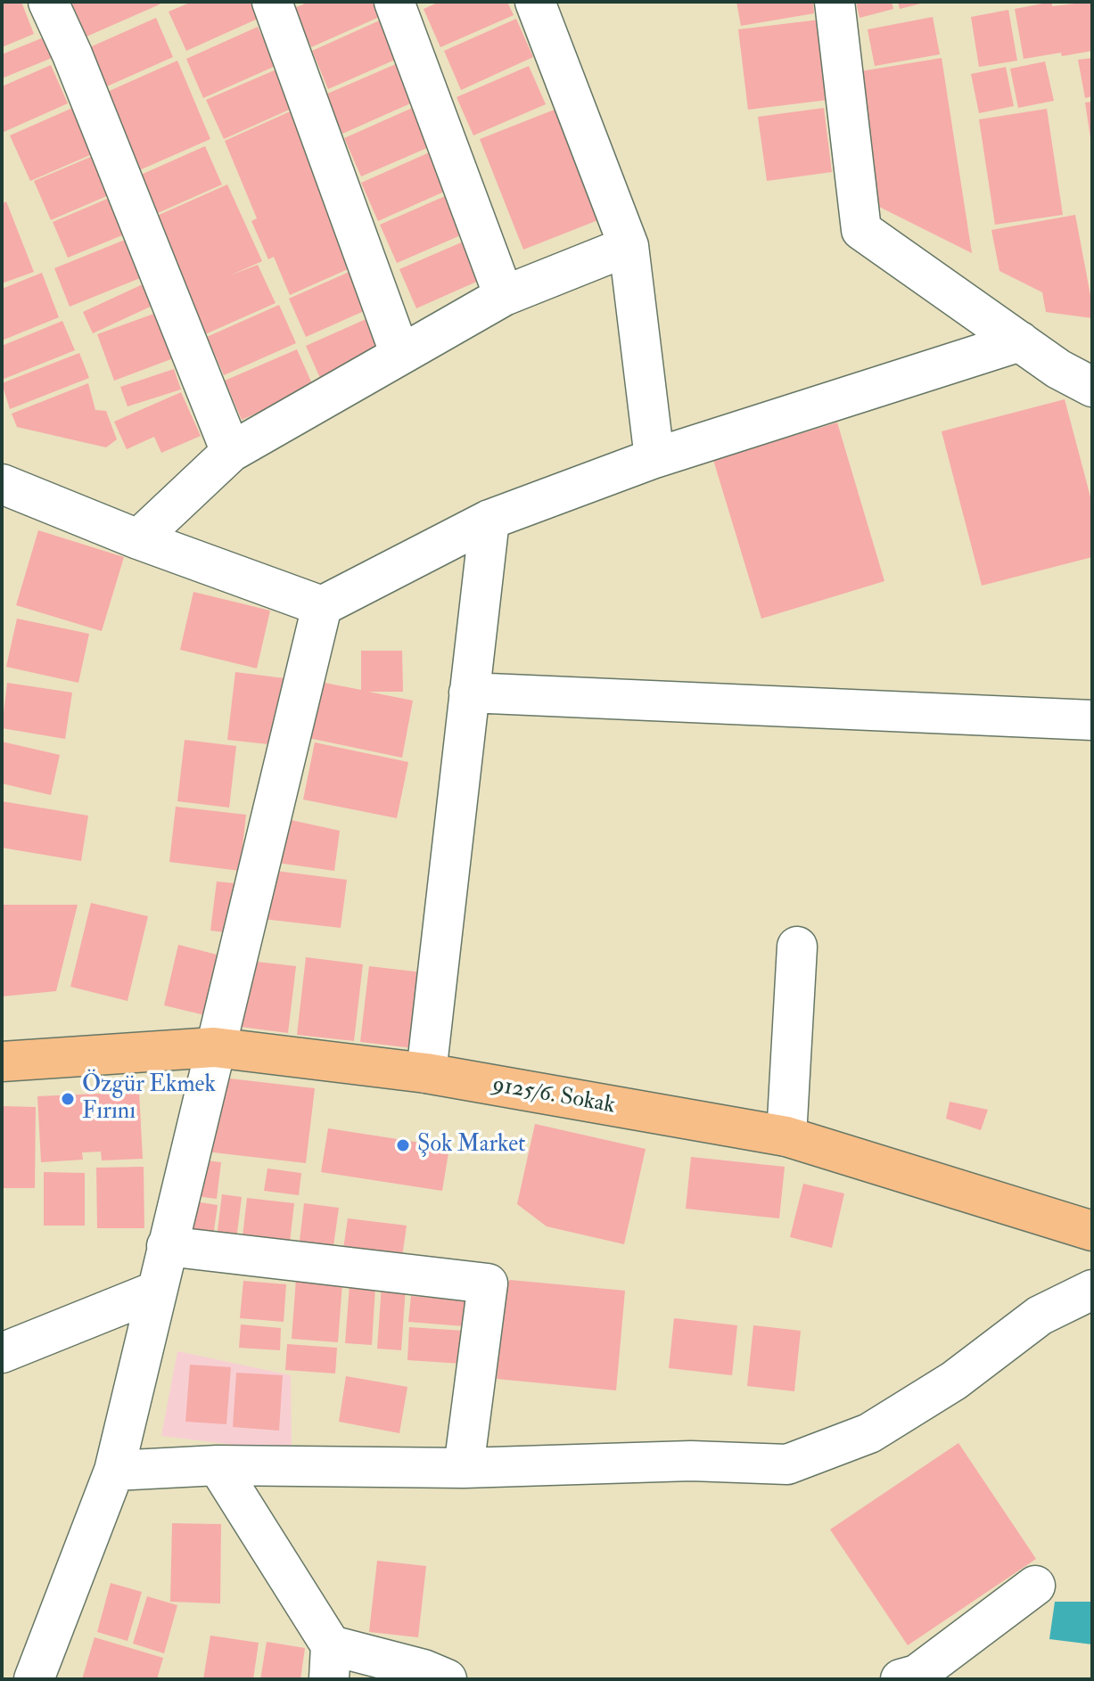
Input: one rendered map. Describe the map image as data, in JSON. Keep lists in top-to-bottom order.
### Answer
{
  "streets": {
    "main road": ["9125/6. Sokak"]
  },
  "places": ["Özgür Ekmek Fırını", "Şok Market"]
}
